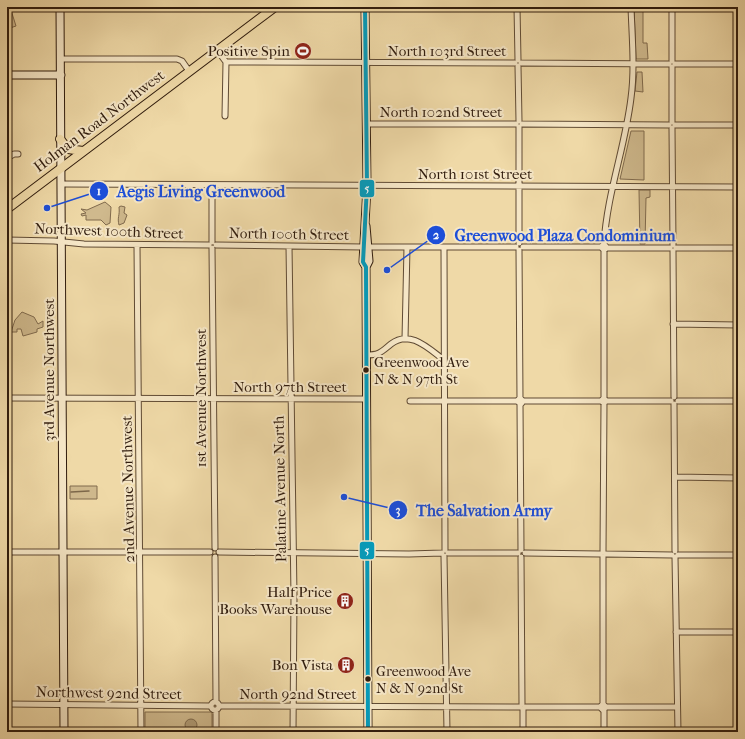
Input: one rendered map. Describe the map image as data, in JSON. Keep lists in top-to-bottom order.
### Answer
{
  "streets": {
    "main road": ["Holman Road Northwest", "3rd Avenue Northwest"],
    "street": [
      "North 103rd Street",
      "North 102nd Street",
      "North 101st Street",
      "Northwest 100th Street",
      "North 100th Street",
      "North 97th Street",
      "1st Avenue Northwest",
      "2nd Avenue Northwest",
      "Palatine Avenue North",
      "Northwest 92nd Street",
      "North 92nd Street"
    ]
  },
  "crossings": [
    ["Holman Road Northwest", "3rd Avenue Northwest"],
    ["North 101st Street", "3rd Avenue Northwest"],
    ["North 101st Street", "1st Avenue Northwest"],
    ["Northwest 100th Street", "North 100th Street"],
    ["Northwest 100th Street", "3rd Avenue Northwest"],
    ["Northwest 100th Street", "1st Avenue Northwest"],
    ["Northwest 100th Street", "2nd Avenue Northwest"],
    ["North 100th Street", "1st Avenue Northwest"],
    ["North 100th Street", "Palatine Avenue North"],
    ["3rd Avenue Northwest", "North 97th Street"],
    ["3rd Avenue Northwest", "Northwest 92nd Street"],
    ["North 97th Street", "1st Avenue Northwest"],
    ["North 97th Street", "2nd Avenue Northwest"],
    ["North 97th Street", "Palatine Avenue North"],
    ["2nd Avenue Northwest", "Northwest 92nd Street"],
    ["Palatine Avenue North", "North 92nd Street"]
  ],
  "places": {
    "sports": ["Positive Spin"],
    "other": [
      "Aegis Living Greenwood",
      "Greenwood Plaza Condominium",
      "Greenwood Ave N & N 97th St",
      "The Salvation Army",
      "Greenwood Ave N & N 92nd St"
    ],
    "building": ["Half Price Books Warehouse", "Bon Vista"]
  },
  "lines": ["transit line 5"]
}
